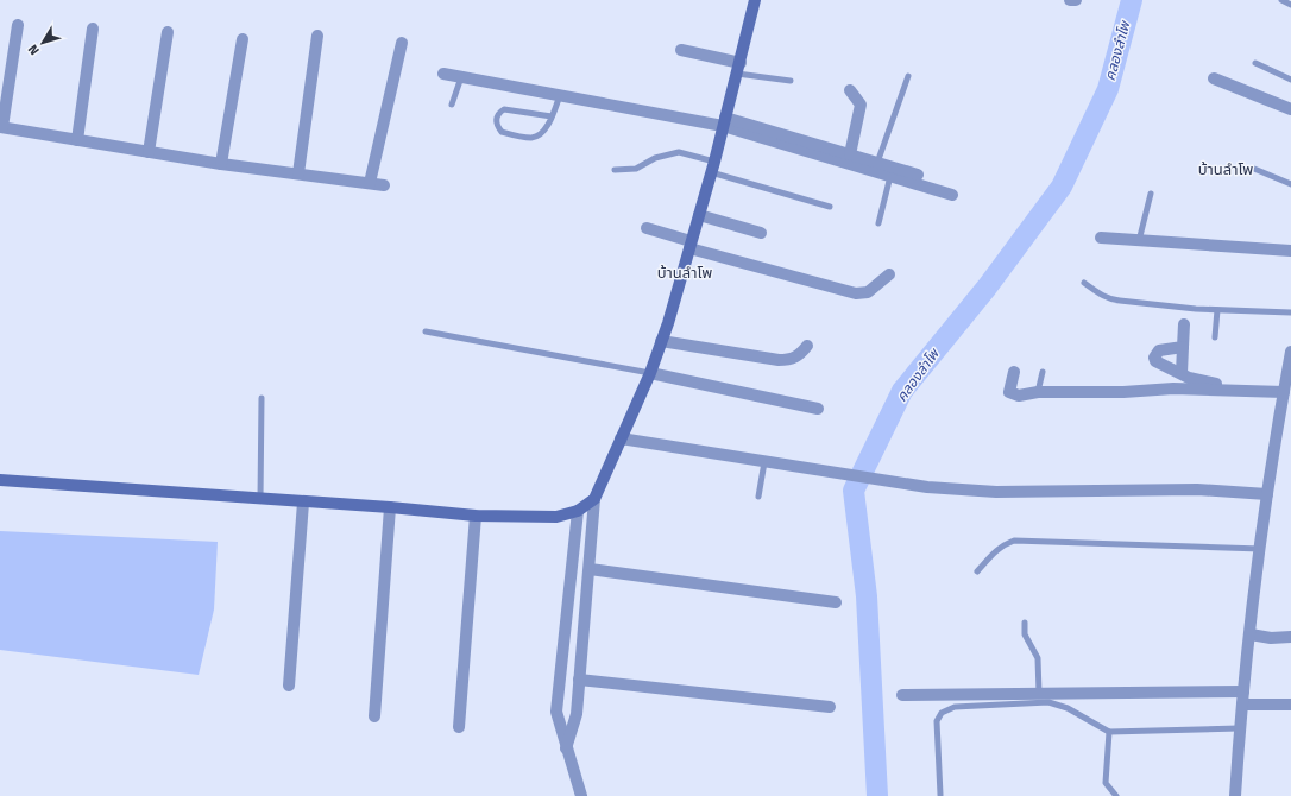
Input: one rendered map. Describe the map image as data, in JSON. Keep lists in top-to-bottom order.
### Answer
{
  "districts": ["บ้านลำโพ", "บ้านลำโพ"],
  "water": ["คลองลำโพ"],
  "north": "bottom left"
}
